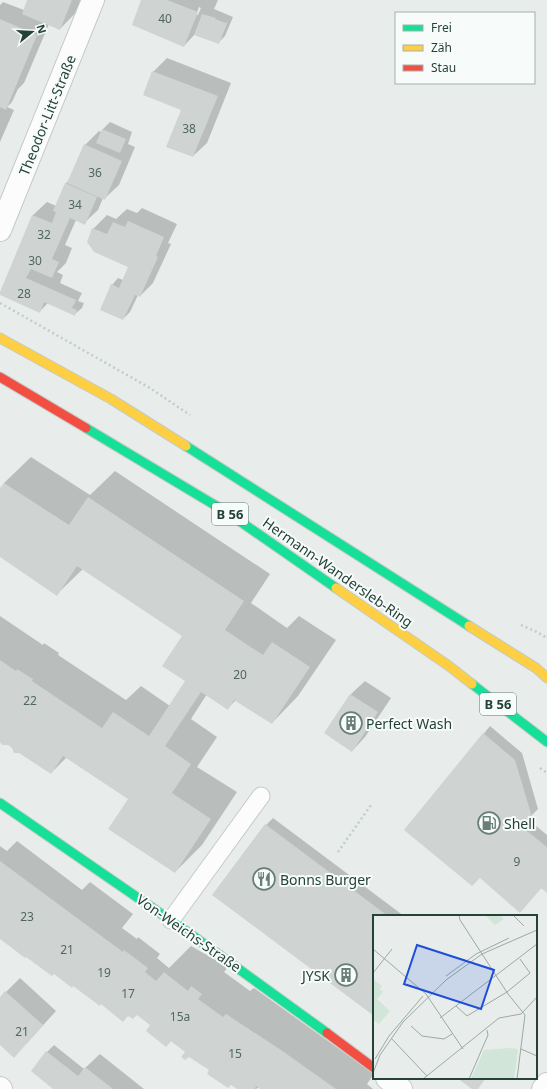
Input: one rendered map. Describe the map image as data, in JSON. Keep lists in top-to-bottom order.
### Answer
{
  "streets": {
    "main road": ["B 56", "Hermann-Wandersleb-Ring", "Von-Weichs-Straße"],
    "street": ["Theodor-Litt-Straße"]
  },
  "places": {
    "building": ["Perfect Wash", "JYSK"],
    "fuel station": ["Shell"],
    "restaurant": ["Bonns Burger"]
  },
  "house_numbers": [
    "40",
    "38",
    "36",
    "34",
    "32",
    "30",
    "28",
    "20",
    "22",
    "9",
    "23",
    "21",
    "19",
    "17",
    "15a",
    "21",
    "15"
  ],
  "legend": ["Frei", "Zäh", "Stau"],
  "north": "right"
}
